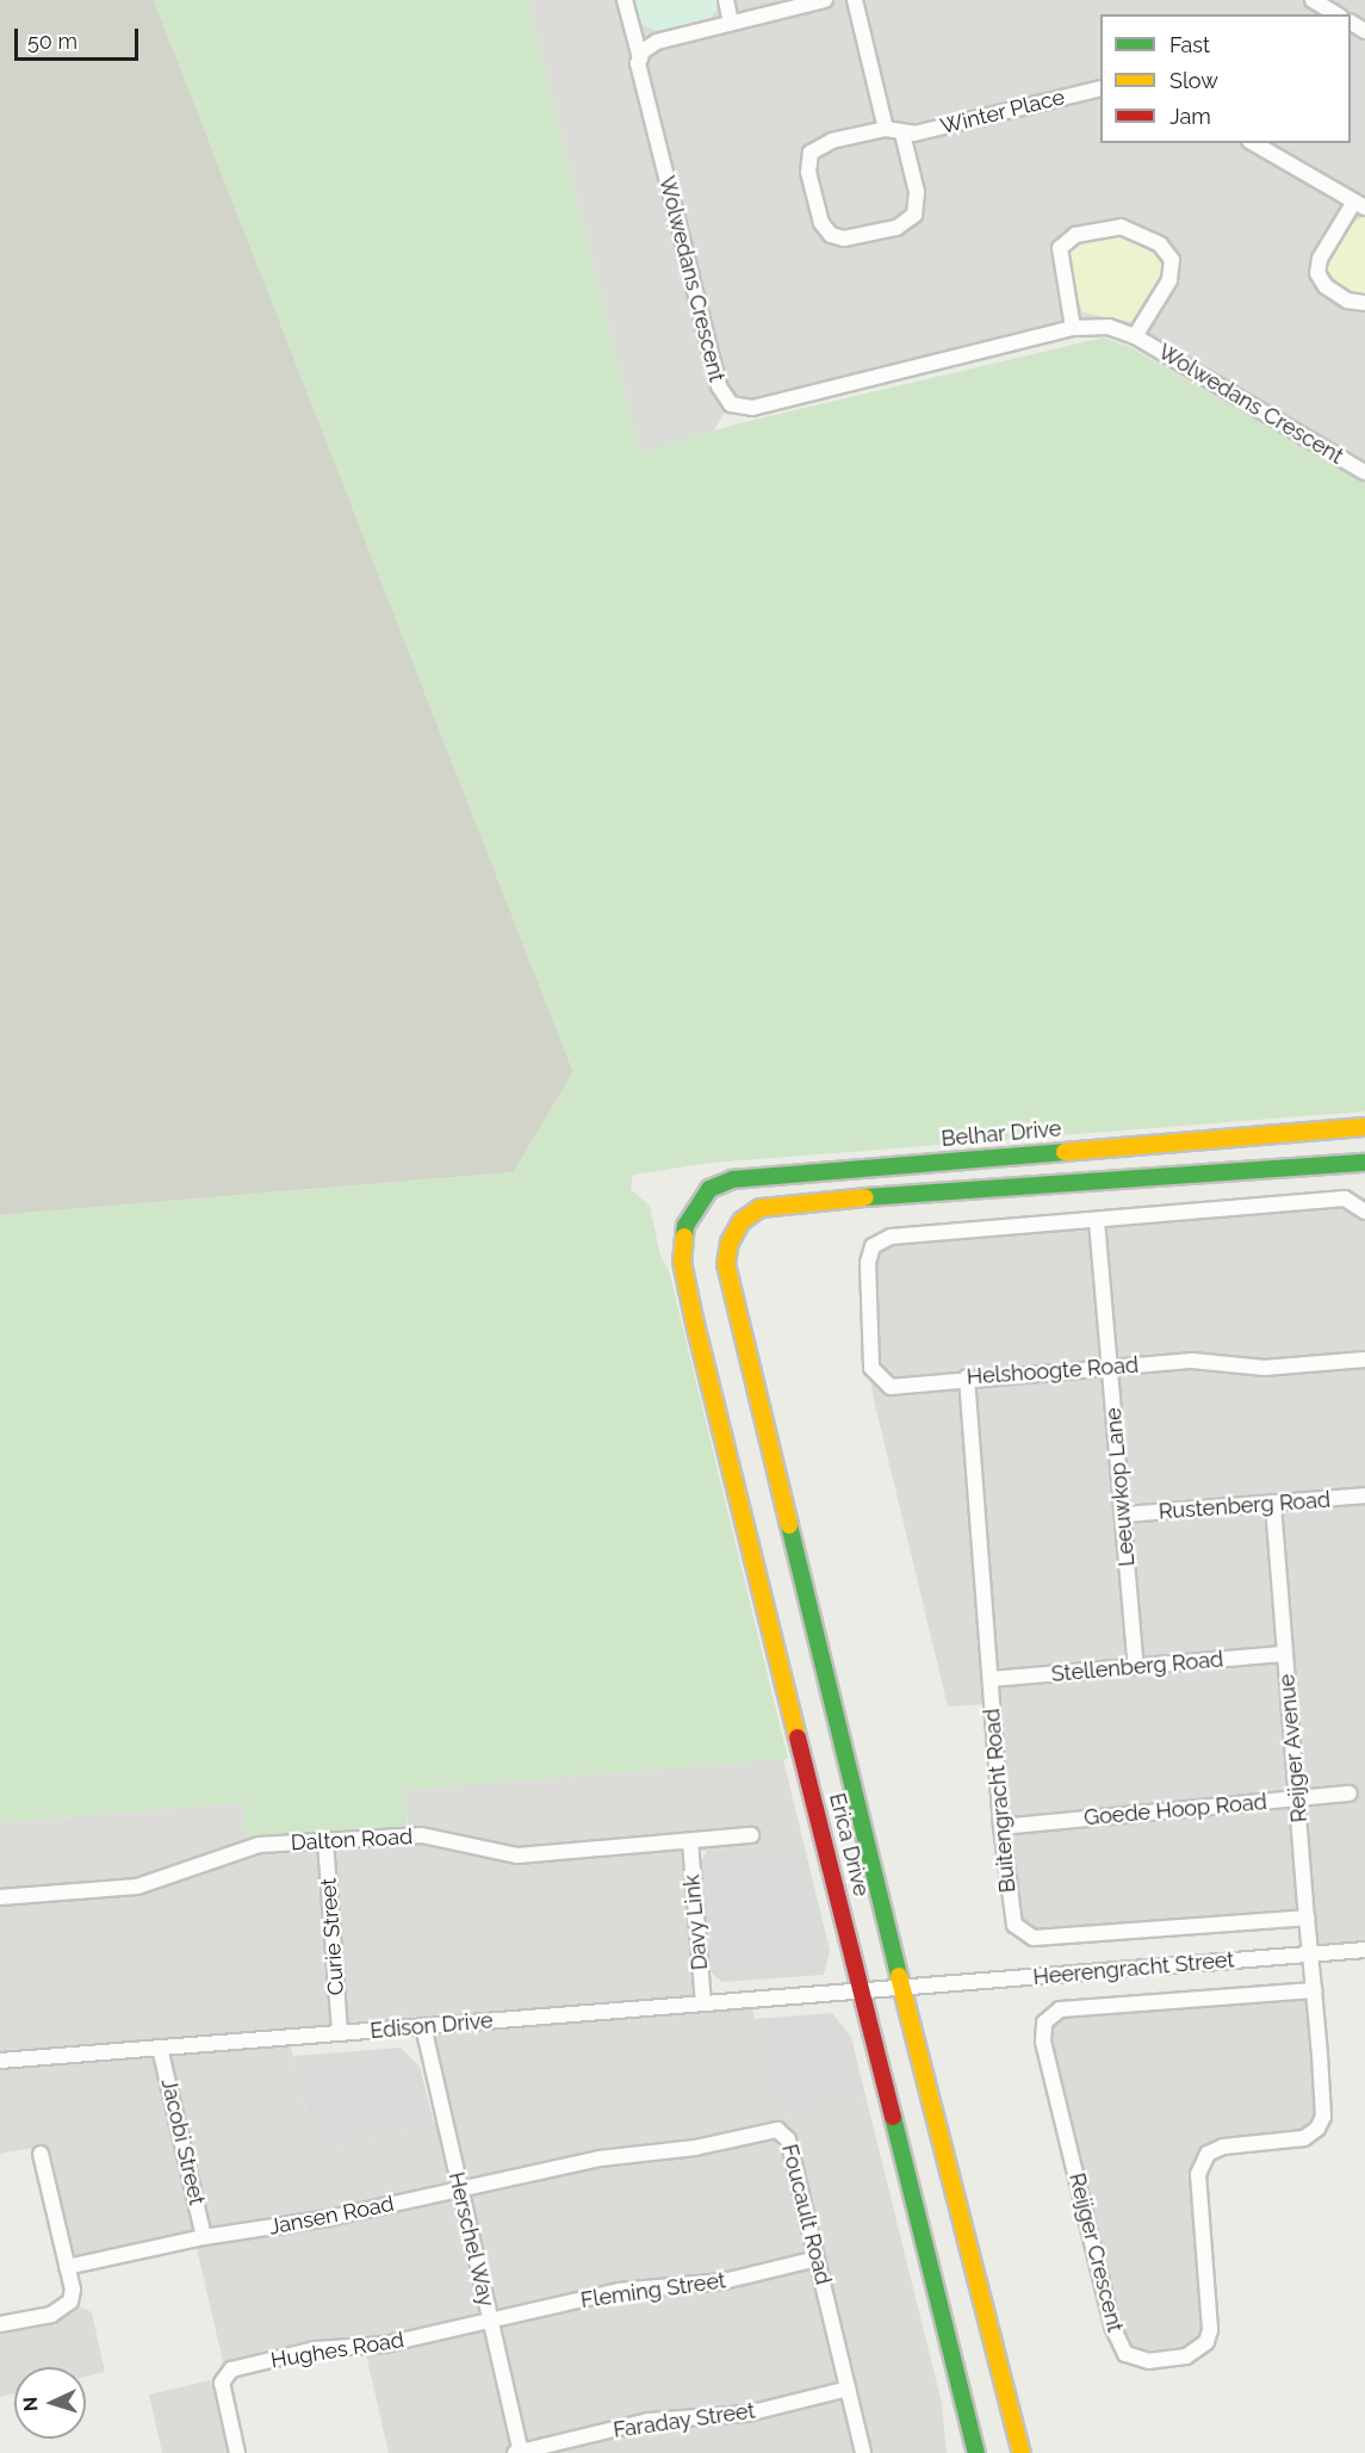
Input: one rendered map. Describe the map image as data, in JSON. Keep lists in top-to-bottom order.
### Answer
{
  "streets": {
    "main road": ["Belhar Drive", "Erica Drive"],
    "street": [
      "Winter Place",
      "Wolwedans Crescent",
      "Helshoogte Road",
      "Leeuwkop Lane",
      "Rustenberg Road",
      "Stellenberg Road",
      "Reijger Avenue",
      "Buitengracht Road",
      "Goede Hoop Road",
      "Dalton Road",
      "Davy Link",
      "Curie Street",
      "Heerengracht Street",
      "Edison Drive",
      "Jacobi Street",
      "Foucault Road",
      "Jansen Road",
      "Herschel Way",
      "Reijger Crescent",
      "Fleming Street",
      "Hughes Road",
      "Faraday Street"
    ]
  },
  "crossings": [
    ["Belhar Drive", "Erica Drive"],
    ["Helshoogte Road", "Leeuwkop Lane"],
    ["Helshoogte Road", "Buitengracht Road"],
    ["Leeuwkop Lane", "Rustenberg Road"],
    ["Leeuwkop Lane", "Stellenberg Road"],
    ["Rustenberg Road", "Reijger Avenue"],
    ["Stellenberg Road", "Reijger Avenue"],
    ["Stellenberg Road", "Buitengracht Road"],
    ["Reijger Avenue", "Buitengracht Road"],
    ["Reijger Avenue", "Goede Hoop Road"],
    ["Reijger Avenue", "Heerengracht Street"],
    ["Reijger Avenue", "Reijger Crescent"],
    ["Buitengracht Road", "Goede Hoop Road"],
    ["Dalton Road", "Davy Link"],
    ["Dalton Road", "Curie Street"],
    ["Erica Drive", "Heerengracht Street"],
    ["Erica Drive", "Edison Drive"],
    ["Davy Link", "Edison Drive"],
    ["Curie Street", "Edison Drive"],
    ["Heerengracht Street", "Edison Drive"],
    ["Edison Drive", "Jacobi Street"],
    ["Edison Drive", "Herschel Way"],
    ["Jacobi Street", "Jansen Road"],
    ["Foucault Road", "Jansen Road"],
    ["Foucault Road", "Herschel Way"],
    ["Foucault Road", "Fleming Street"],
    ["Foucault Road", "Faraday Street"],
    ["Jansen Road", "Herschel Way"],
    ["Herschel Way", "Fleming Street"],
    ["Herschel Way", "Hughes Road"],
    ["Herschel Way", "Faraday Street"],
    ["Fleming Street", "Hughes Road"]
  ],
  "legend": ["Fast", "Slow", "Jam"],
  "scale_bar": "50 m",
  "north": "left"
}
